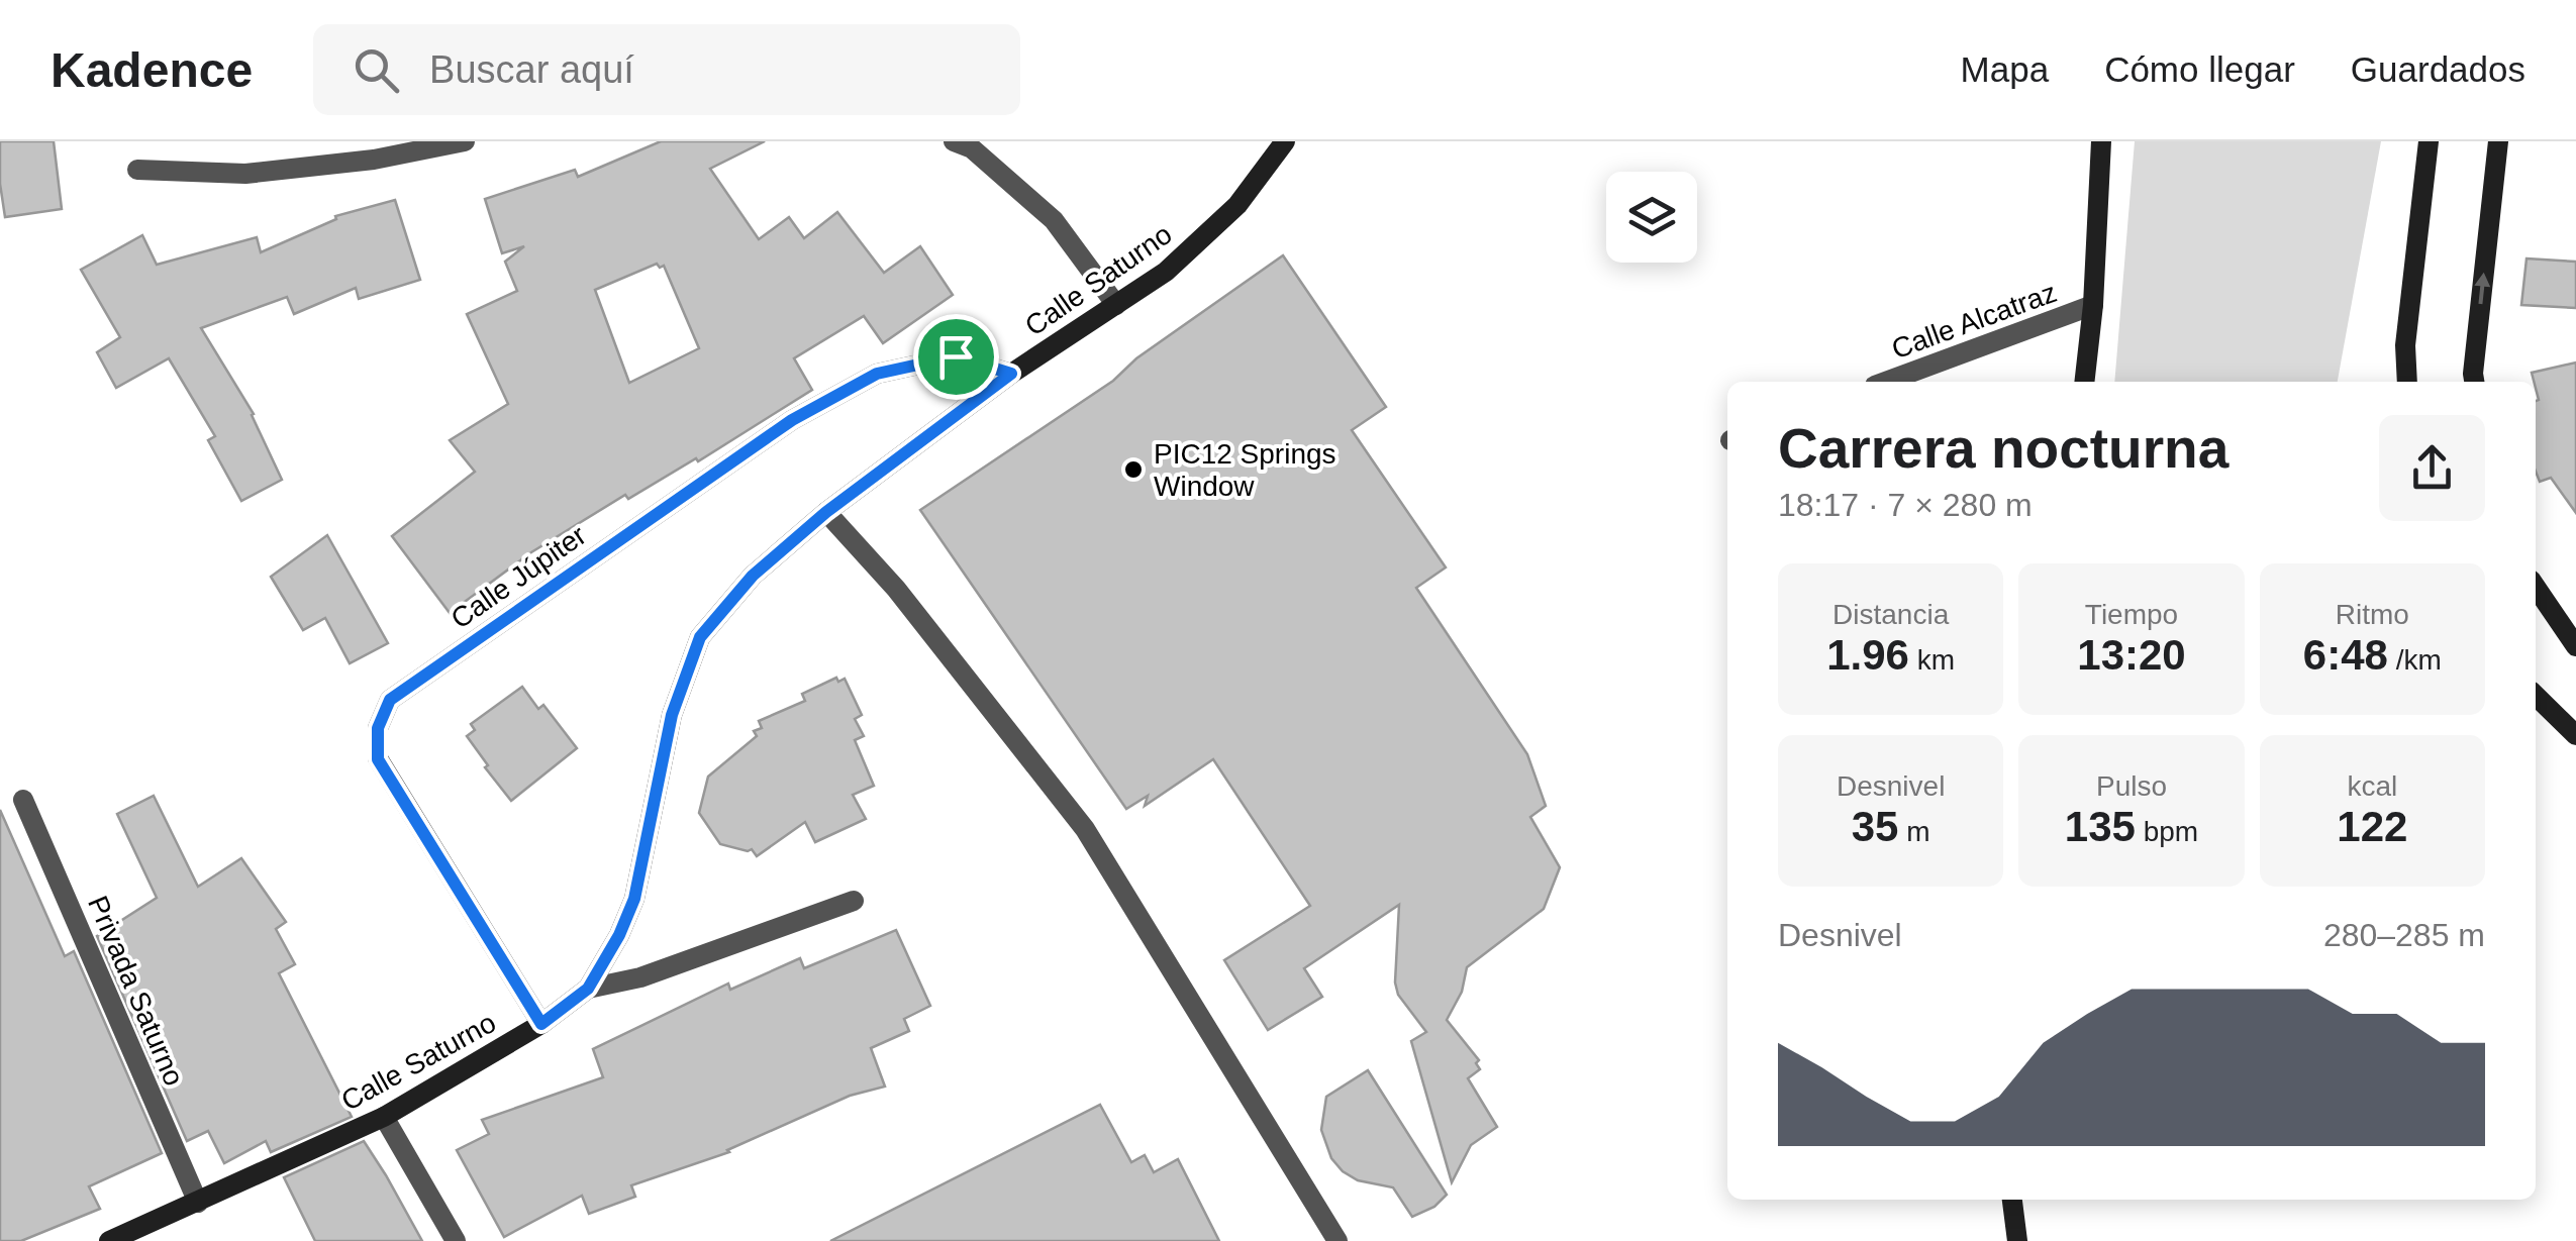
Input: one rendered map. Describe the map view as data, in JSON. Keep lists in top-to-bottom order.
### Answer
{
  "streets": {
    "main road": ["Calle Saturno"],
    "street": ["Calle Alcatraz", "Calle Júpiter", "Privada Saturno"]
  },
  "crossings": [
    ["Calle Saturno", "Calle Júpiter"],
    ["Calle Saturno", "Privada Saturno"]
  ],
  "places": ["PIC12 Springs Window"],
  "page": {
    "header": "Kadence",
    "search": "Buscar aquí",
    "nav": ["Mapa", "Cómo llegar", "Guardados"],
    "heading": ["Carrera nocturna", "18:17 · 7 × 280 m"],
    "stats": [
      ["Distancia", "1.96 km"],
      ["Tiempo", "13:20"],
      ["Ritmo", "6:48 /km"],
      ["Desnivel", "35 m"],
      ["Pulso", "135 bpm"],
      ["kcal", "122"]
    ],
    "chart": ["Desnivel", "280–285 m"]
  }
}
